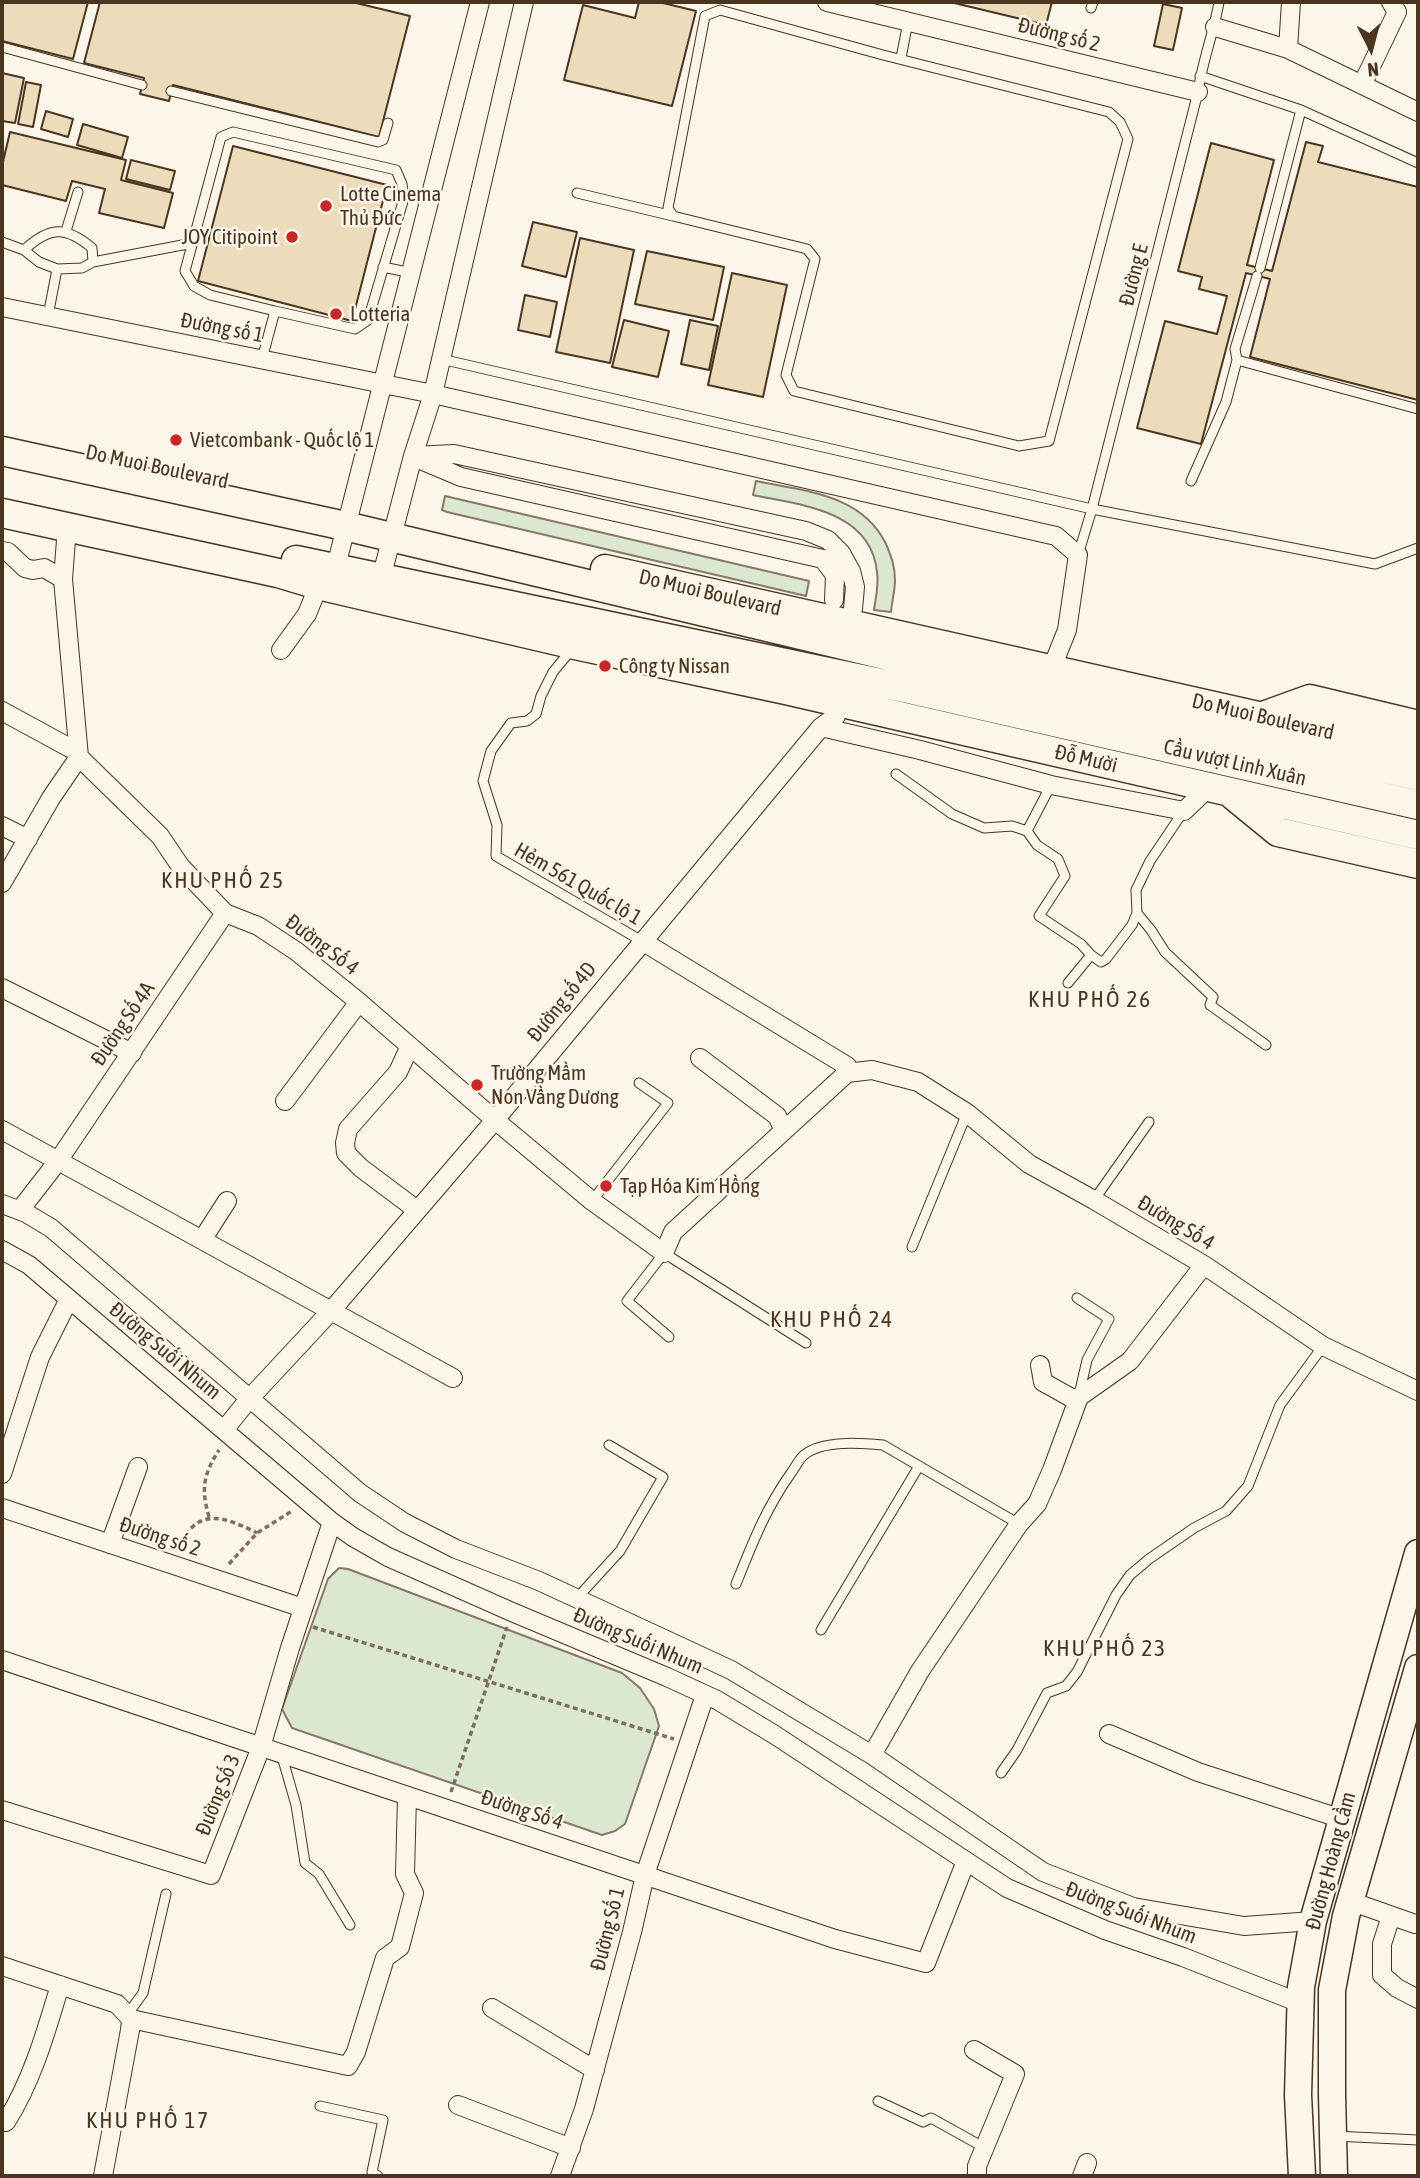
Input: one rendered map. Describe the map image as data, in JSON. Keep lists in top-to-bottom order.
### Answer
{
  "streets": {
    "highway": ["Do Muoi Boulevard", "Đỗ Mười", "Cầu vượt Linh Xuân"],
    "main road": ["Đường Hoàng Cầm"],
    "street": [
      "Đường số 2",
      "Đường số 1",
      "Đường Số 4",
      "Đường số 4D",
      "Đường Số 4A",
      "Đường Suối Nhum",
      "Đường Số 3",
      "Đường Số 1"
    ],
    "lane": ["Đường E", "Hẻm 561 Quốc lộ 1"]
  },
  "crossings": [
    ["Đường số 2", "Đường E"],
    ["Đường số 2", "Đường Số 3"],
    ["Đường E", "Đường số 1"],
    ["Do Muoi Boulevard", "Đỗ Mười"],
    ["Do Muoi Boulevard", "Cầu vượt Linh Xuân"],
    ["Do Muoi Boulevard", "Hẻm 561 Quốc lộ 1"],
    ["Đỗ Mười", "Hẻm 561 Quốc lộ 1"],
    ["Hẻm 561 Quốc lộ 1", "Đường số 4D"],
    ["Đường Số 4", "Đường số 4D"],
    ["Đường Số 4", "Đường Số 4A"],
    ["Đường Số 4", "Đường Suối Nhum"],
    ["Đường Số 4", "Đường Số 3"],
    ["Đường Số 4", "Đường Số 1"],
    ["Đường số 4D", "Đường Suối Nhum"],
    ["Đường Số 4A", "Đường Suối Nhum"],
    ["Đường Suối Nhum", "Đường Số 3"],
    ["Đường Suối Nhum", "Đường Hoàng Cầm"],
    ["Đường Suối Nhum", "Đường Số 1"]
  ],
  "districts": [
    "KHU PHỐ 25",
    "KHU PHỐ 26",
    "KHU PHỐ 24",
    "KHU PHỐ 23",
    "KHU PHỐ 17"
  ],
  "places": [
    "Lotte Cinema Thủ Đức",
    "JOY Citipoint",
    "Lotteria",
    "Vietcombank - Quốc lộ 1",
    "Công ty Nissan",
    "Trường Mầm Non Vầng Dương",
    "Tạp Hóa Kim Hồng"
  ],
  "north": "bottom"
}
